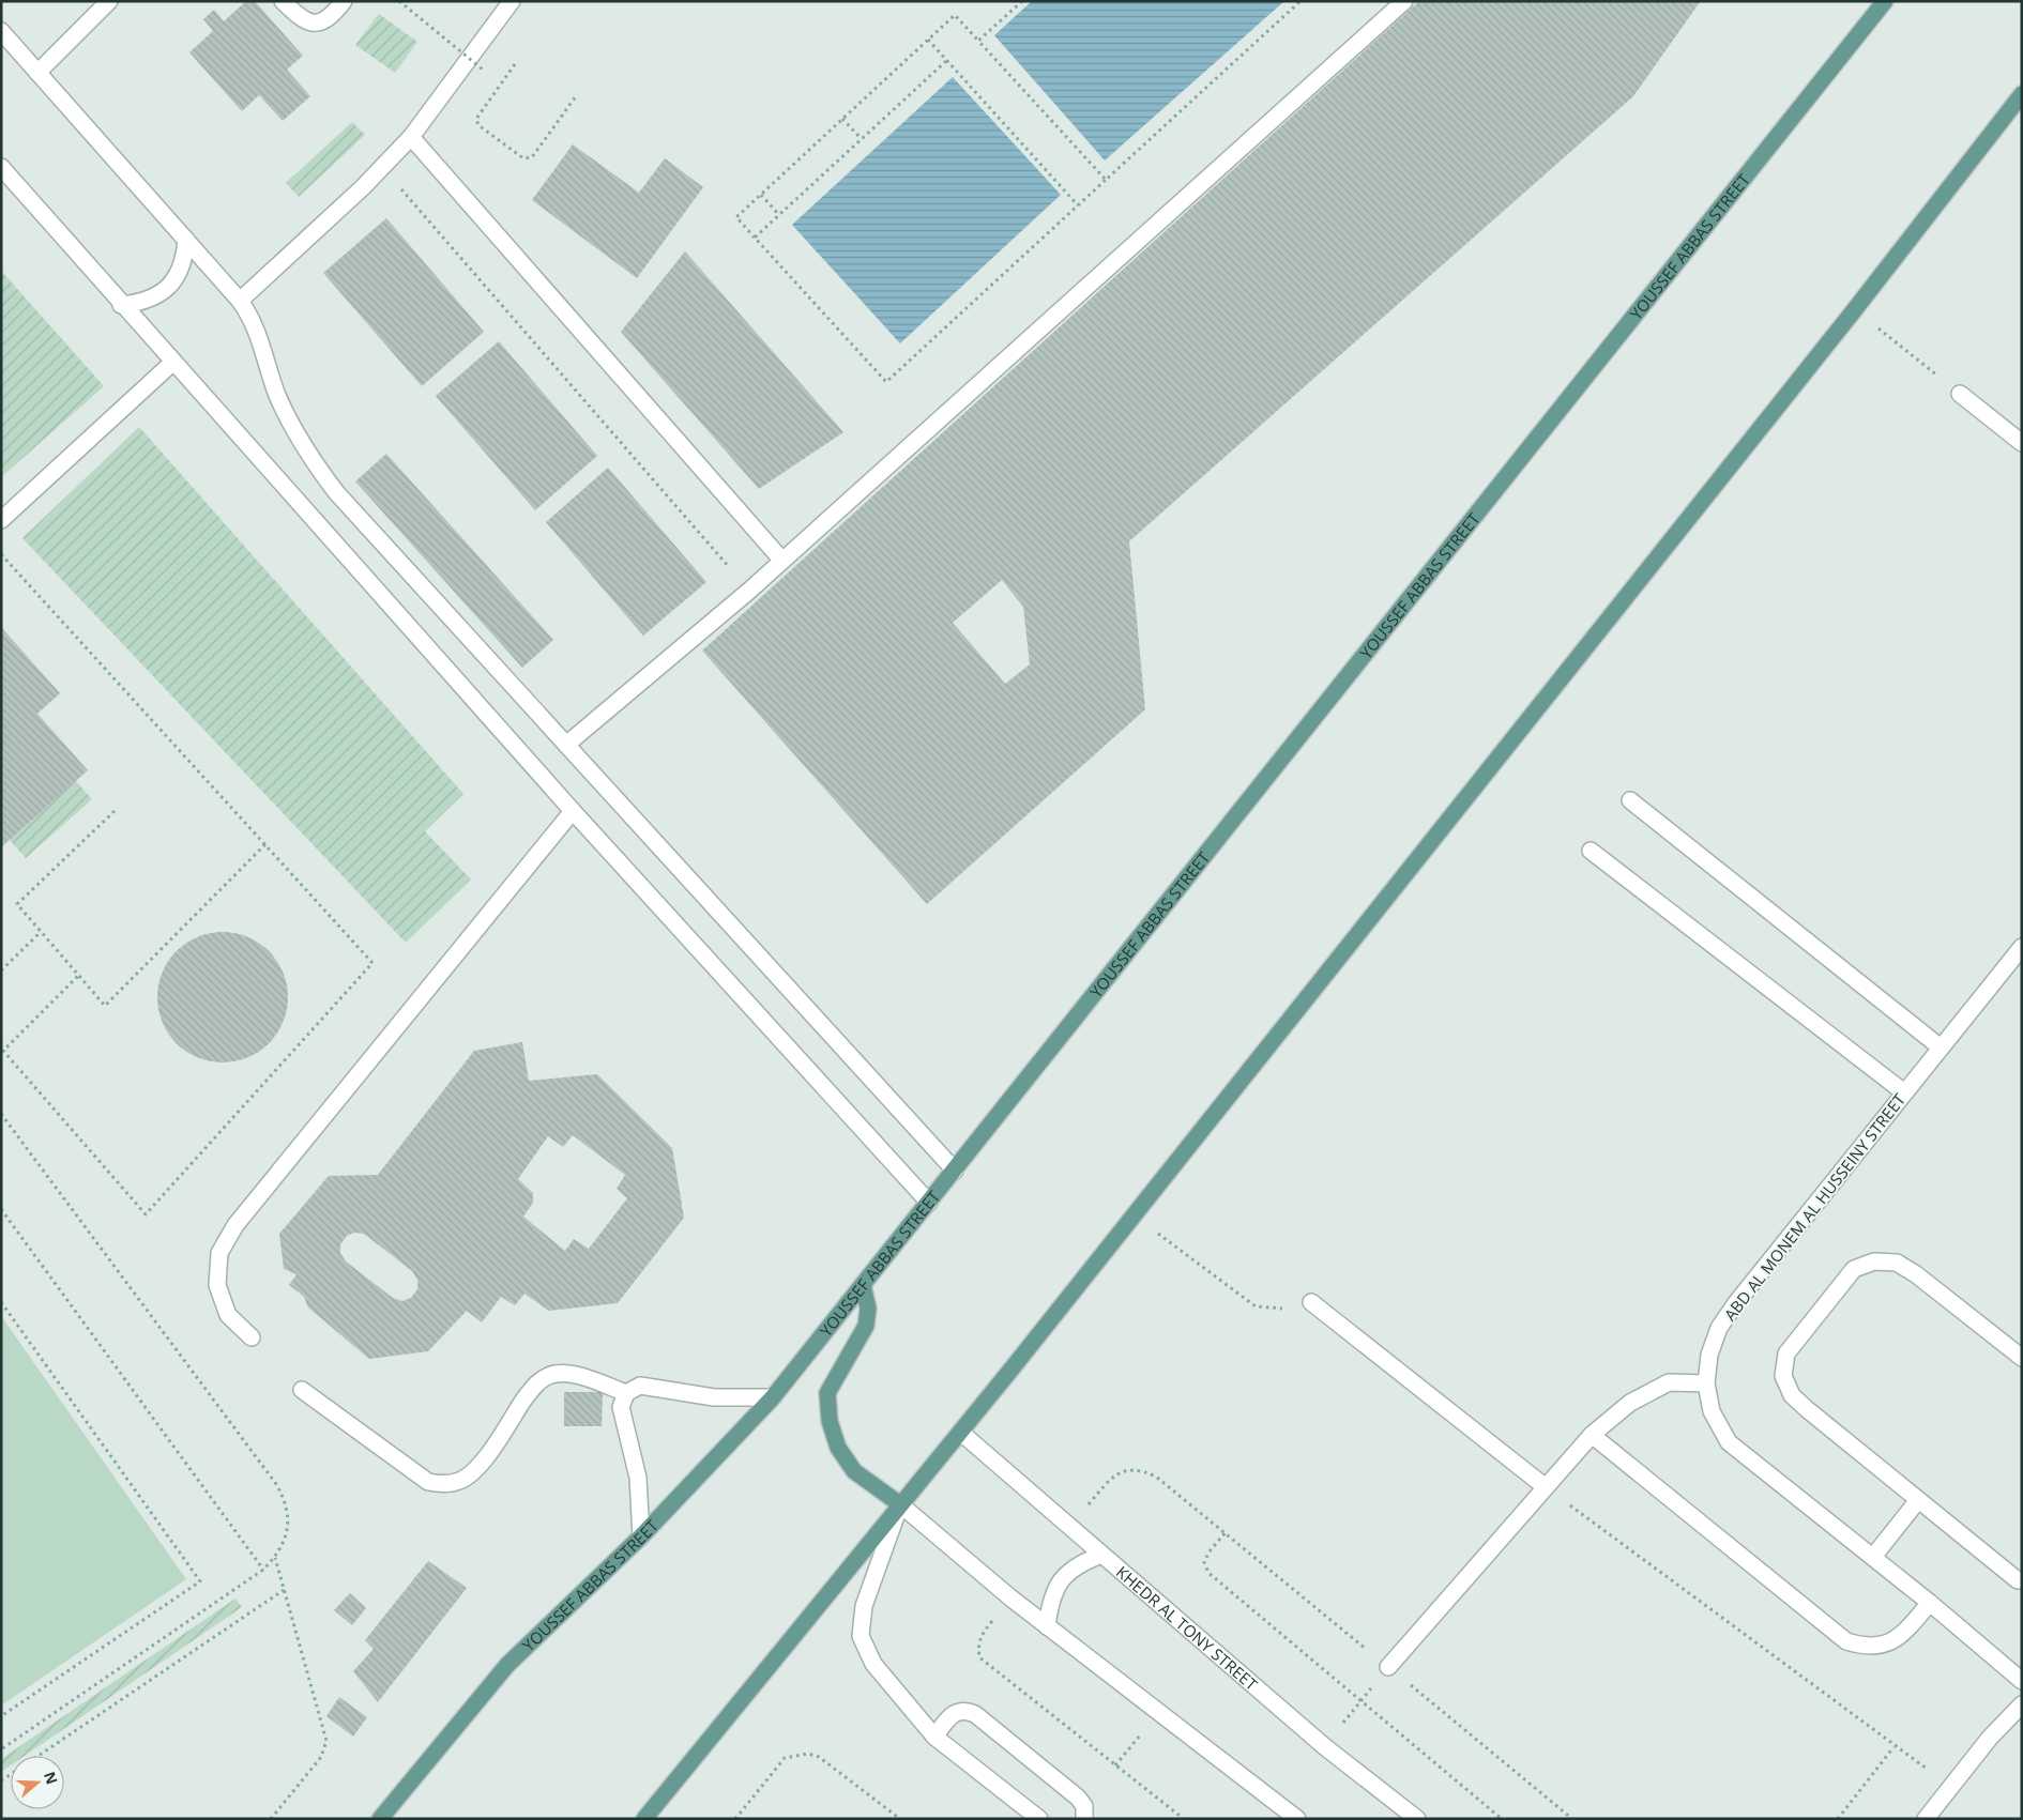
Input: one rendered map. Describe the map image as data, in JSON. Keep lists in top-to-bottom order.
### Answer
{
  "streets": {
    "main road": ["YOUSSEF ABBAS STREET"],
    "street": ["ABD AL MONEM AL HUSSEINY STREET", "KHEDR AL TONY STREET"]
  },
  "north": "right"
}
